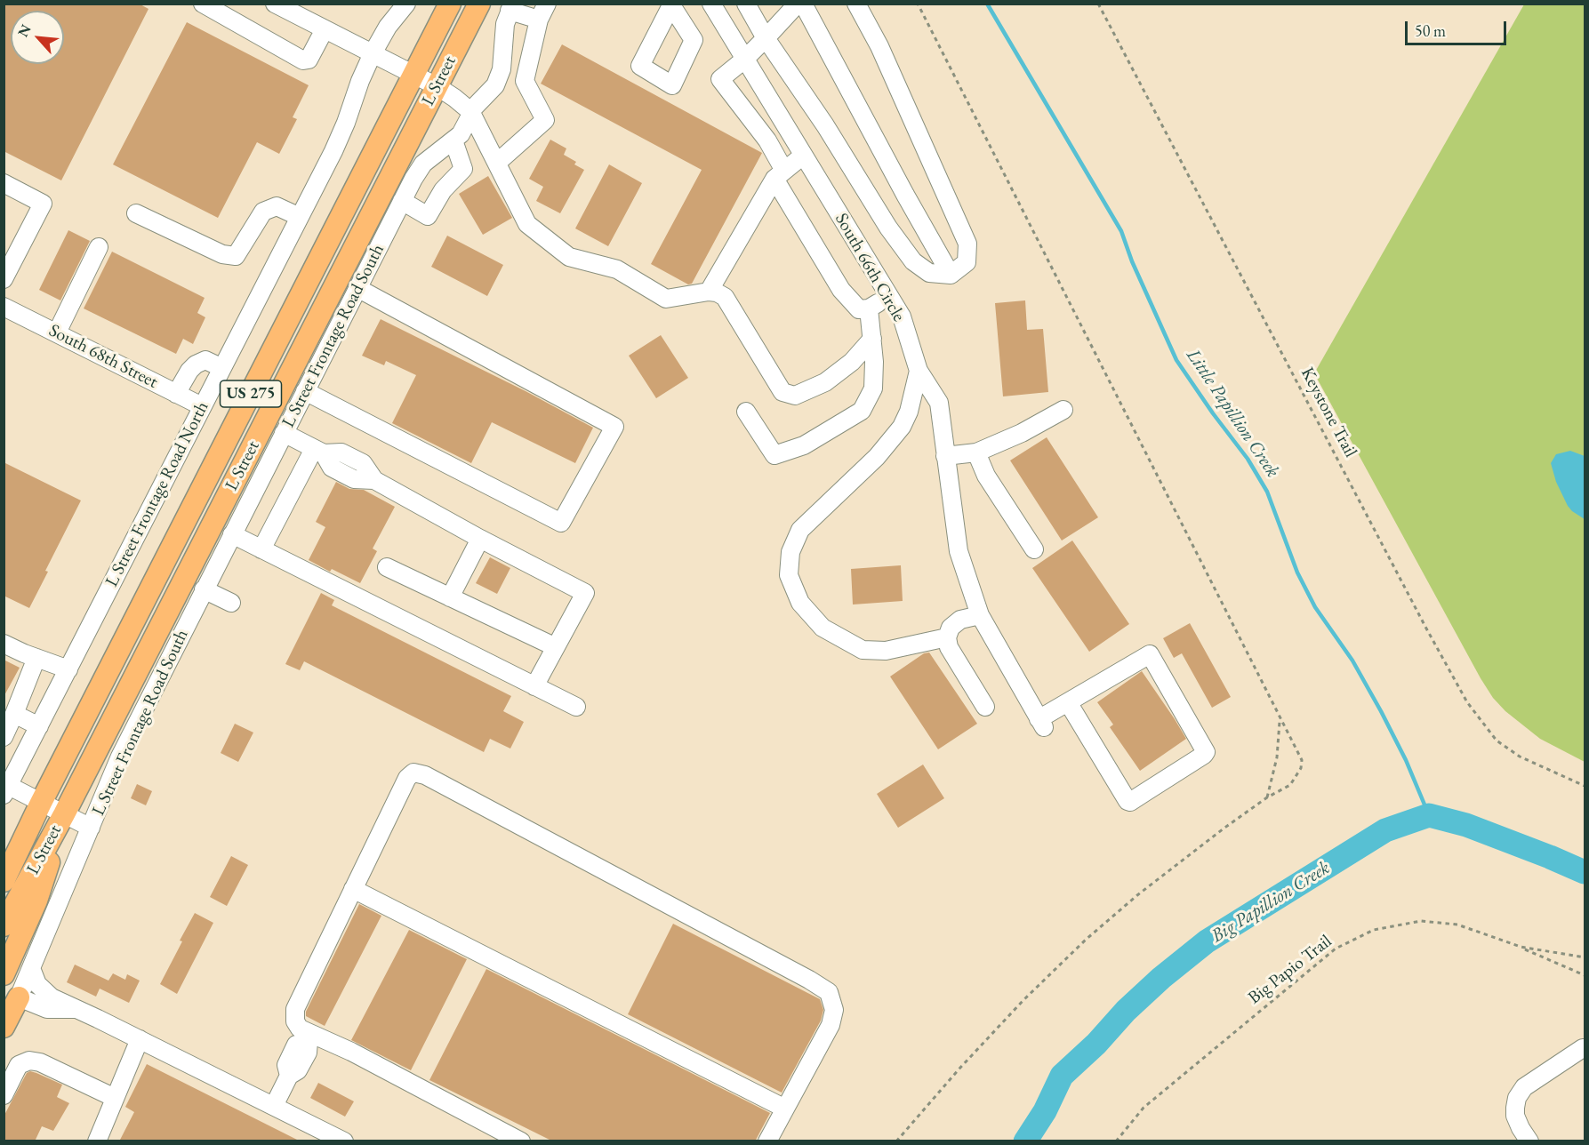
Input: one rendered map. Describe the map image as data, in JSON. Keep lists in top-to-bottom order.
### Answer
{
  "streets": {
    "main road": ["L Street", "US 275"],
    "street": [
      "South 66th Circle",
      "L Street Frontage Road South",
      "South 68th Street",
      "L Street Frontage Road North"
    ],
    "path": ["Keystone Trail", "Big Papio Trail"]
  },
  "crossings": [
    ["L Street", "L Street Frontage Road South"],
    ["L Street", "L Street Frontage Road North"],
    ["L Street Frontage Road South", "L Street Frontage Road North"],
    ["South 68th Street", "L Street Frontage Road North"]
  ],
  "water": ["Little Papillion Creek", "Big Papillion Creek"],
  "scale_bar": "50 m",
  "north": "top left"
}
